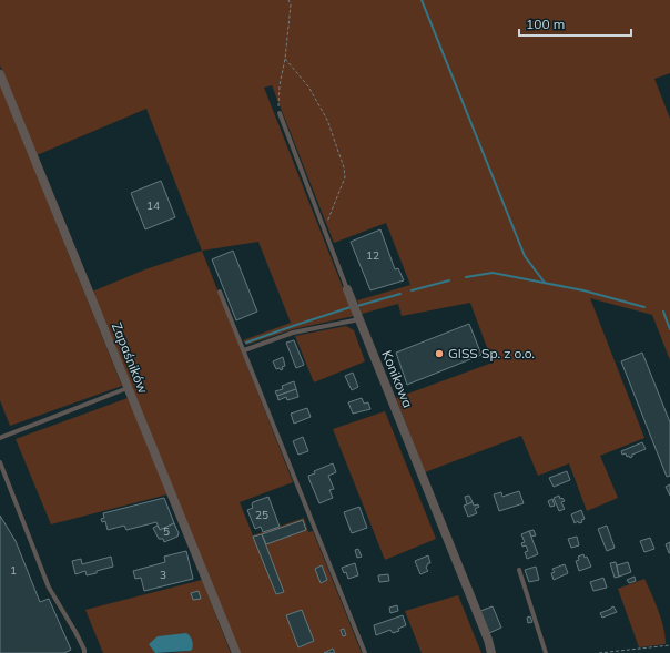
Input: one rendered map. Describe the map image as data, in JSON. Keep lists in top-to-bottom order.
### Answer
{
  "streets": {
    "street": ["Zapaśników", "Konikowa"]
  },
  "places": ["GISS Sp. z o.o."],
  "house_numbers": [
    "14",
    "12",
    "25",
    "5",
    "1",
    "3"
  ],
  "scale_bar": "100 m"
}
